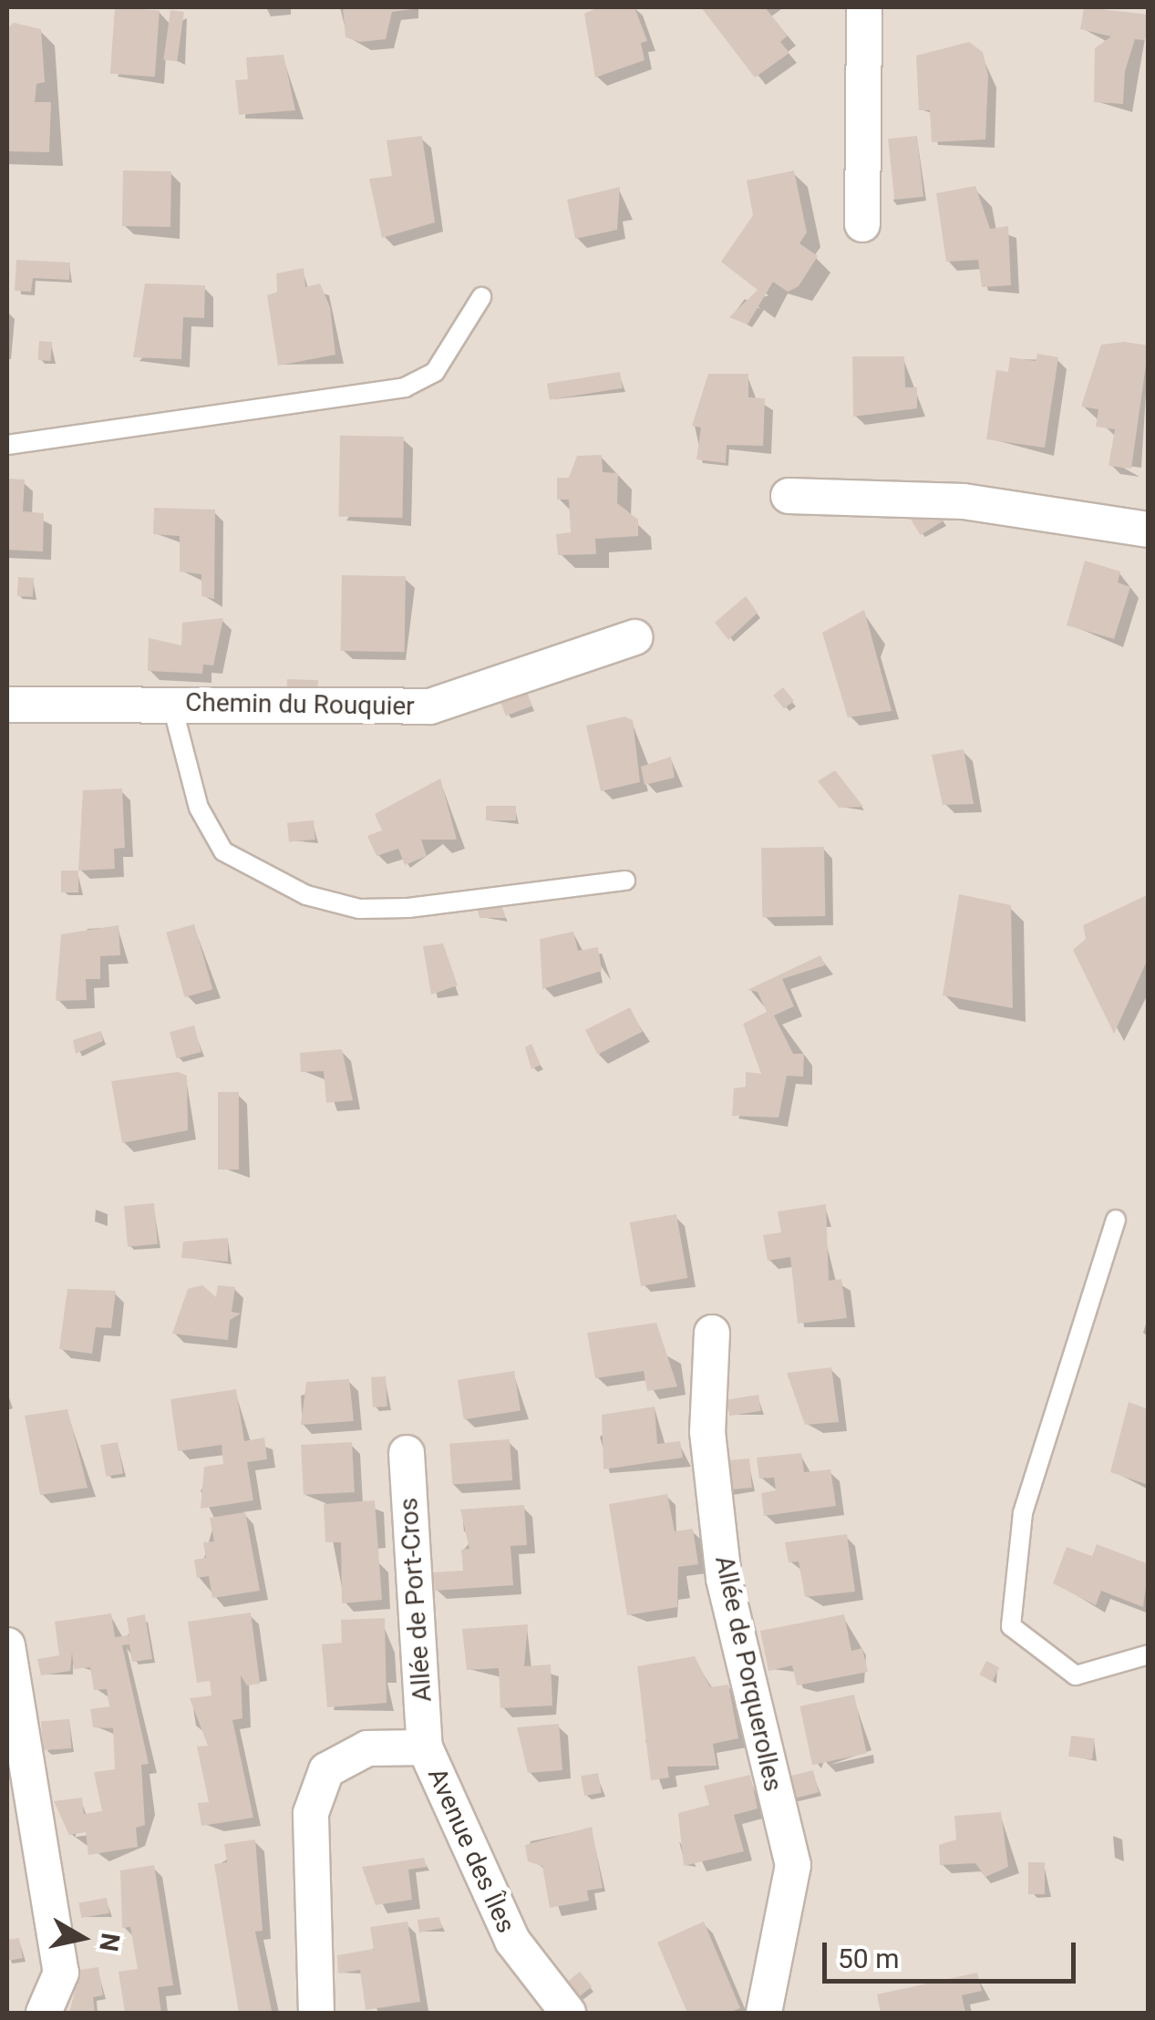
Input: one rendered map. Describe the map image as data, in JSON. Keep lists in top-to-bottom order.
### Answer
{
  "streets": {
    "street": [
      "Chemin du Rouquier",
      "Allée de Port-Cros",
      "Allée de Porquerolles",
      "Avenue des Îles"
    ]
  },
  "crossings": [
    ["Allée de Port-Cros", "Avenue des Îles"]
  ],
  "scale_bar": "50 m",
  "north": "right"
}
